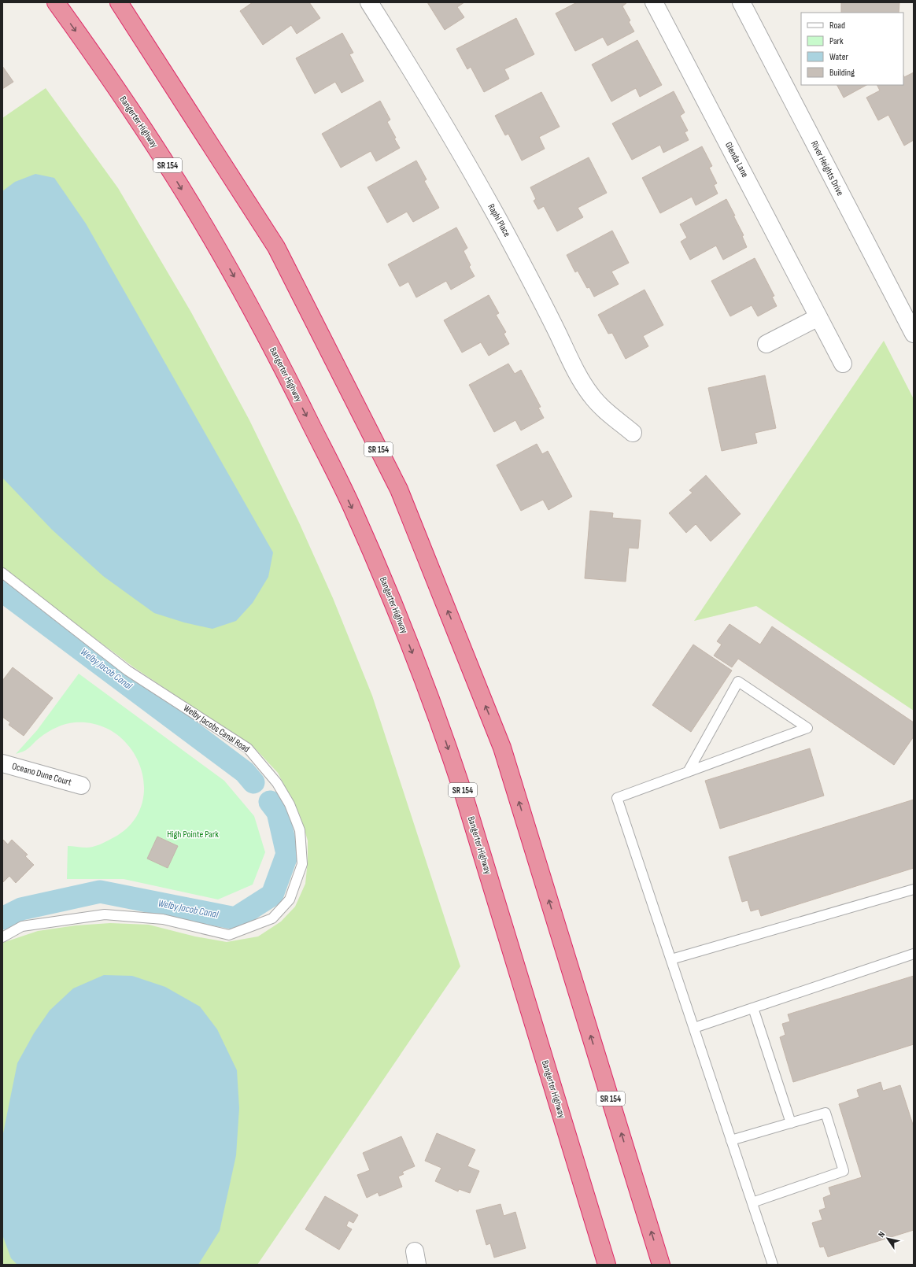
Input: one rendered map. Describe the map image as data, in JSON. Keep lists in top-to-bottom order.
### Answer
{
  "streets": {
    "highway": ["Bangerter Highway", "SR 154"],
    "street": [
      "Glenda Lane",
      "River Heights Drive",
      "Raphi Place",
      "Oceano Dune Court"
    ],
    "lane": ["Welby Jacobs Canal Road"]
  },
  "water": ["Welby Jacob Canal"],
  "parks": ["High Pointe Park"],
  "legend": [
    "Road",
    "Park",
    "Water",
    "Building"
  ],
  "north": "top left"
}
